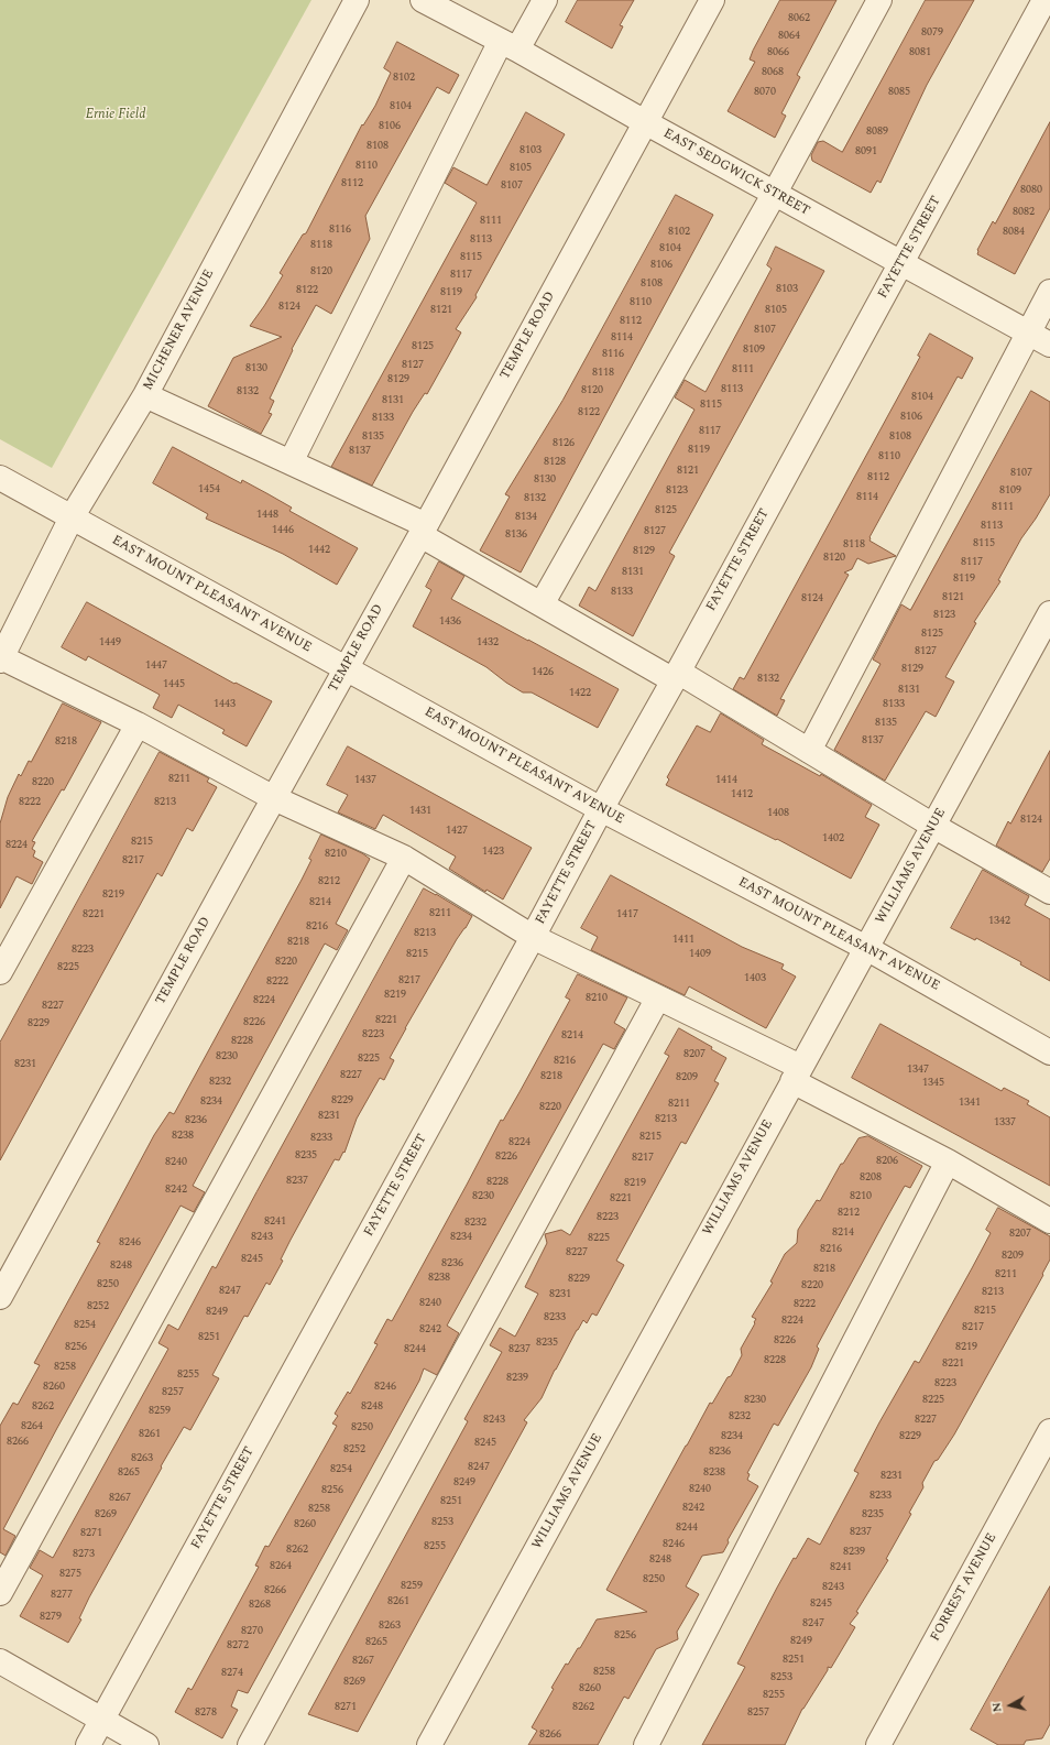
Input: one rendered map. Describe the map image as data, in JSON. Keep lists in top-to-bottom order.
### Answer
{
  "streets": {
    "street": [
      "EAST SEDGWICK STREET",
      "FAYETTE STREET",
      "MICHENER AVENUE",
      "TEMPLE ROAD",
      "EAST MOUNT PLEASANT AVENUE",
      "WILLIAMS AVENUE",
      "FORREST AVENUE"
    ]
  },
  "crossings": [
    ["EAST SEDGWICK STREET", "FAYETTE STREET"],
    ["EAST SEDGWICK STREET", "TEMPLE ROAD"],
    ["FAYETTE STREET", "EAST MOUNT PLEASANT AVENUE"],
    ["MICHENER AVENUE", "EAST MOUNT PLEASANT AVENUE"],
    ["TEMPLE ROAD", "EAST MOUNT PLEASANT AVENUE"],
    ["EAST MOUNT PLEASANT AVENUE", "WILLIAMS AVENUE"]
  ],
  "parks": ["Ernie Field"],
  "house_numbers": [
    "8062",
    "8079",
    "8064",
    "8066",
    "8081",
    "8068",
    "8102",
    "8070",
    "8085",
    "8104",
    "8106",
    "8089",
    "8108",
    "8103",
    "8091",
    "8110",
    "8105",
    "8112",
    "8107",
    "8080",
    "8082",
    "8111",
    "8116",
    "8102",
    "8084",
    "8113",
    "8118",
    "8104",
    "8115",
    "8106",
    "8120",
    "8117",
    "8108",
    "8103",
    "8122",
    "8119",
    "8110",
    "8124",
    "8121",
    "8105",
    "8112",
    "8107",
    "8114",
    "8125",
    "8109",
    "8116",
    "8127",
    "8130",
    "8111",
    "8118",
    "8129",
    "8113",
    "8120",
    "8132",
    "8104",
    "8131",
    "8115",
    "8122",
    "8106",
    "8133",
    "8117",
    "8135",
    "8108",
    "8126",
    "8119",
    "8137",
    "8110",
    "8128",
    "8121",
    "8107",
    "8112",
    "8130",
    "1454",
    "8123",
    "8109",
    "8114",
    "8132",
    "8111",
    "8125",
    "1448",
    "8134",
    "8113",
    "1446",
    "8127",
    "8136",
    "8115",
    "8118",
    "1442",
    "8129",
    "8120",
    "8117",
    "8131",
    "8119",
    "8133",
    "8121",
    "8124",
    "8123",
    "1436",
    "8125",
    "1449",
    "1432",
    "8127",
    "1447",
    "8129",
    "1426",
    "8132",
    "1445",
    "8131",
    "1422",
    "1443",
    "8133",
    "8135",
    "8137",
    "8218",
    "8211",
    "1437",
    "1414",
    "8220",
    "1412",
    "8222",
    "8213",
    "1431",
    "1408",
    "8124",
    "1427",
    "1402",
    "8215",
    "8224",
    "1423",
    "8210",
    "8217",
    "8212",
    "8219",
    "8214",
    "8211",
    "8221",
    "1417",
    "1342",
    "8216",
    "8213",
    "1411",
    "8218",
    "8223",
    "8215",
    "1409",
    "8220",
    "8225",
    "1403",
    "8217",
    "8222",
    "8219",
    "8210",
    "8224",
    "8227",
    "8221",
    "8226",
    "8229",
    "8223",
    "8214",
    "8228",
    "8207",
    "8230",
    "8225",
    "8216",
    "8231",
    "1347",
    "8227",
    "8218",
    "8209",
    "8232",
    "1345",
    "8229",
    "8234",
    "1341",
    "8211",
    "8220",
    "8231",
    "8213",
    "8236",
    "1337",
    "8238",
    "8215",
    "8233",
    "8224",
    "8235",
    "8226",
    "8217",
    "8206",
    "8240",
    "8208",
    "8237",
    "8228",
    "8219",
    "8242",
    "8230",
    "8210",
    "8221",
    "8212",
    "8223",
    "8241",
    "8232",
    "8214",
    "8207",
    "8243",
    "8234",
    "8225",
    "8246",
    "8216",
    "8227",
    "8209",
    "8245",
    "8236",
    "8248",
    "8218",
    "8211",
    "8238",
    "8229",
    "8250",
    "8220",
    "8247",
    "8213",
    "8231",
    "8240",
    "8222",
    "8252",
    "8215",
    "8249",
    "8233",
    "8224",
    "8254",
    "8217",
    "8242",
    "8251",
    "8226",
    "8235",
    "8256",
    "8219",
    "8244",
    "8237",
    "8228",
    "8221",
    "8258",
    "8255",
    "8239",
    "8223",
    "8260",
    "8246",
    "8257",
    "8230",
    "8225",
    "8262",
    "8248",
    "8259",
    "8232",
    "8243",
    "8227",
    "8264",
    "8250",
    "8261",
    "8234",
    "8229",
    "8266",
    "8245",
    "8252",
    "8236",
    "8263",
    "8247",
    "8254",
    "8265",
    "8238",
    "8231",
    "8249",
    "8240",
    "8256",
    "8233",
    "8267",
    "8251",
    "8242",
    "8258",
    "8269",
    "8235",
    "8253",
    "8260",
    "8244",
    "8237",
    "8271",
    "8246",
    "8255",
    "8262",
    "8239",
    "8273",
    "8248",
    "8264",
    "8241",
    "8275",
    "8250",
    "8259",
    "8243",
    "8266",
    "8277",
    "8261",
    "8245",
    "8268",
    "8279",
    "8247",
    "8263",
    "8270",
    "8256",
    "8249",
    "8265",
    "8272",
    "8251",
    "8267",
    "8258",
    "8274",
    "8253",
    "8269",
    "8260",
    "8255",
    "8271",
    "8262",
    "8278",
    "8257",
    "8266"
  ],
  "north": "left"
}
